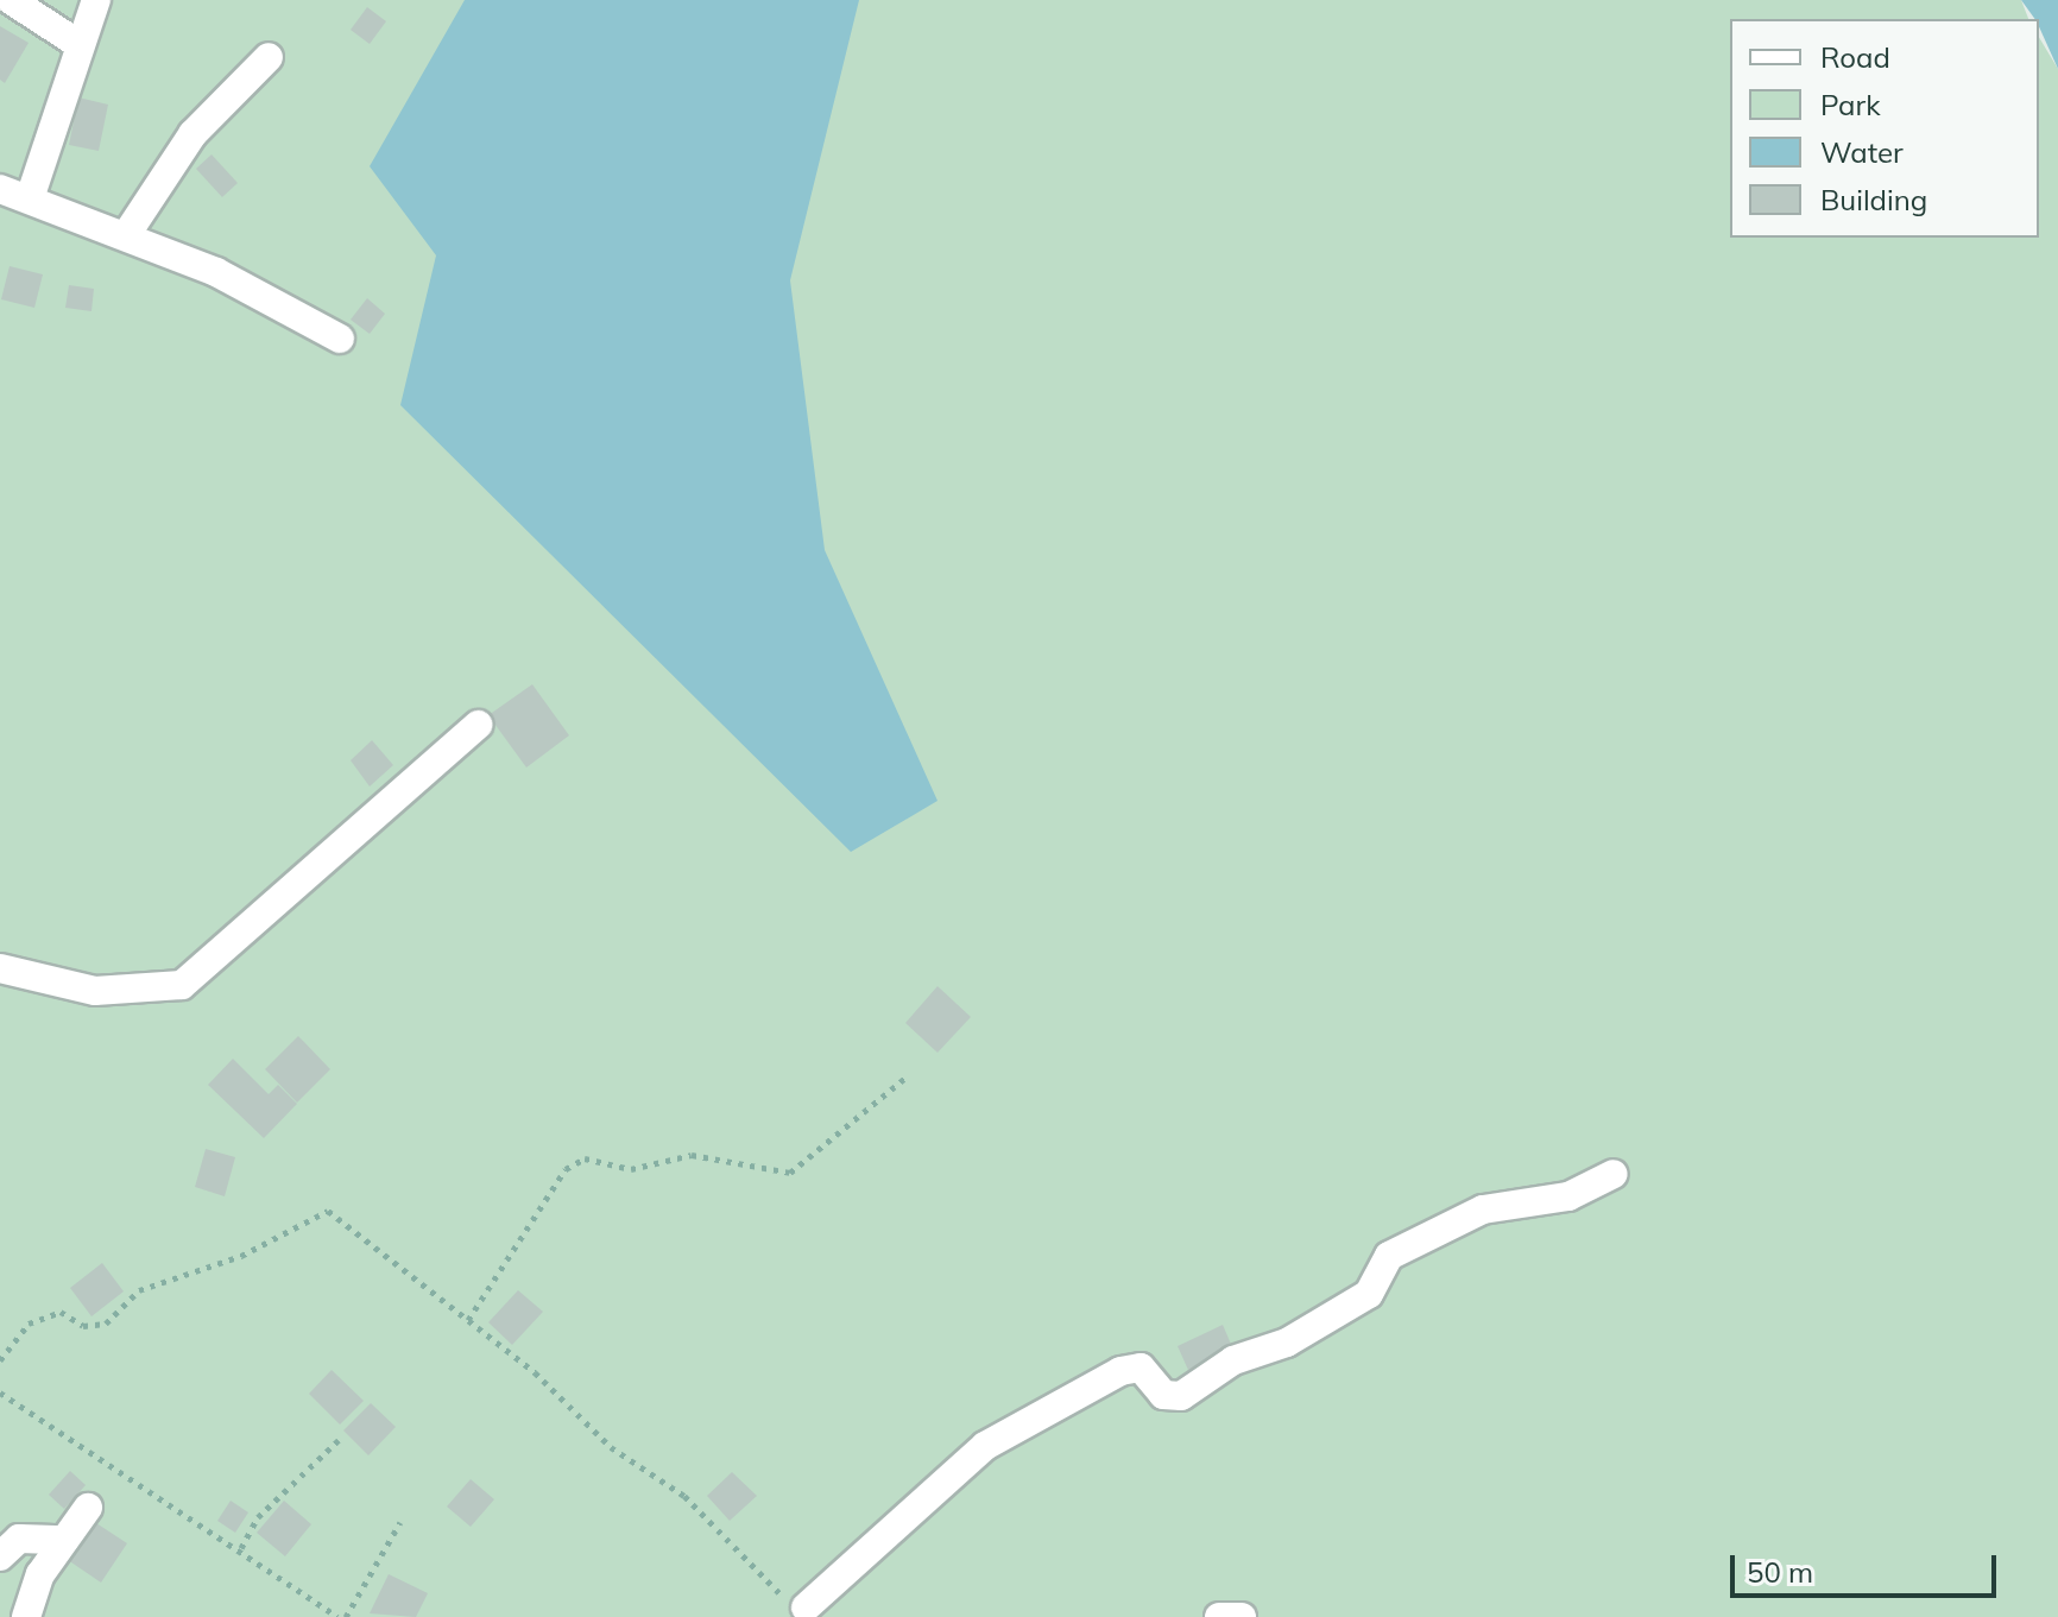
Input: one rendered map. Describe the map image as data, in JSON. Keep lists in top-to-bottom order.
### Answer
{
  "legend": [
    "Road",
    "Park",
    "Water",
    "Building"
  ],
  "scale_bar": "50 m"
}
